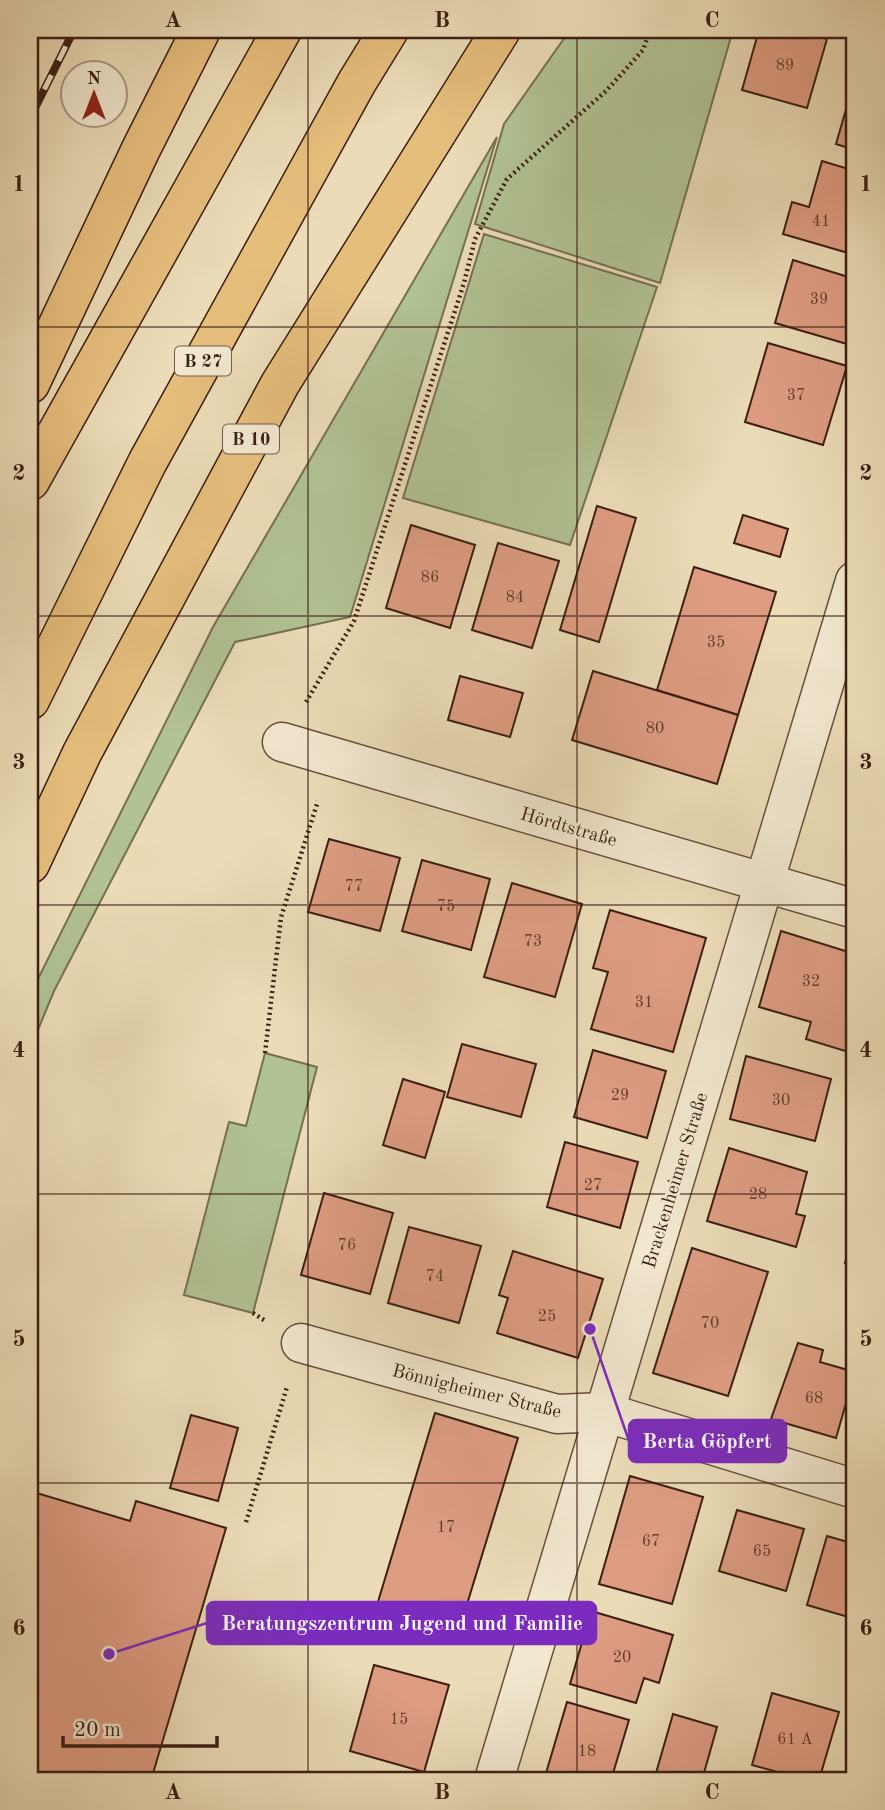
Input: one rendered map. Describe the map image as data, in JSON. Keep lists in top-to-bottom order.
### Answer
{
  "streets": {
    "highway": ["B 27", "B 10"],
    "street": ["Hördtstraße", "Brackenheimer Straße", "Bönnigheimer Straße"]
  },
  "crossings": [
    ["Hördtstraße", "Brackenheimer Straße"],
    ["Brackenheimer Straße", "Bönnigheimer Straße"]
  ],
  "places": ["Berta Göpfert", "Beratungszentrum Jugend und Familie"],
  "house_numbers": [
    "89",
    "41",
    "39",
    "37",
    "86",
    "84",
    "35",
    "80",
    "77",
    "75",
    "73",
    "32",
    "31",
    "29",
    "30",
    "27",
    "28",
    "76",
    "74",
    "25",
    "70",
    "68",
    "17",
    "67",
    "65",
    "20",
    "15",
    "61 A",
    "18"
  ],
  "scale_bar": "20 m",
  "north": "top",
  "grid": {
    "columns": ["A", "B", "C"],
    "rows": [
      "1",
      "2",
      "3",
      "4",
      "5",
      "6"
    ]
  }
}
